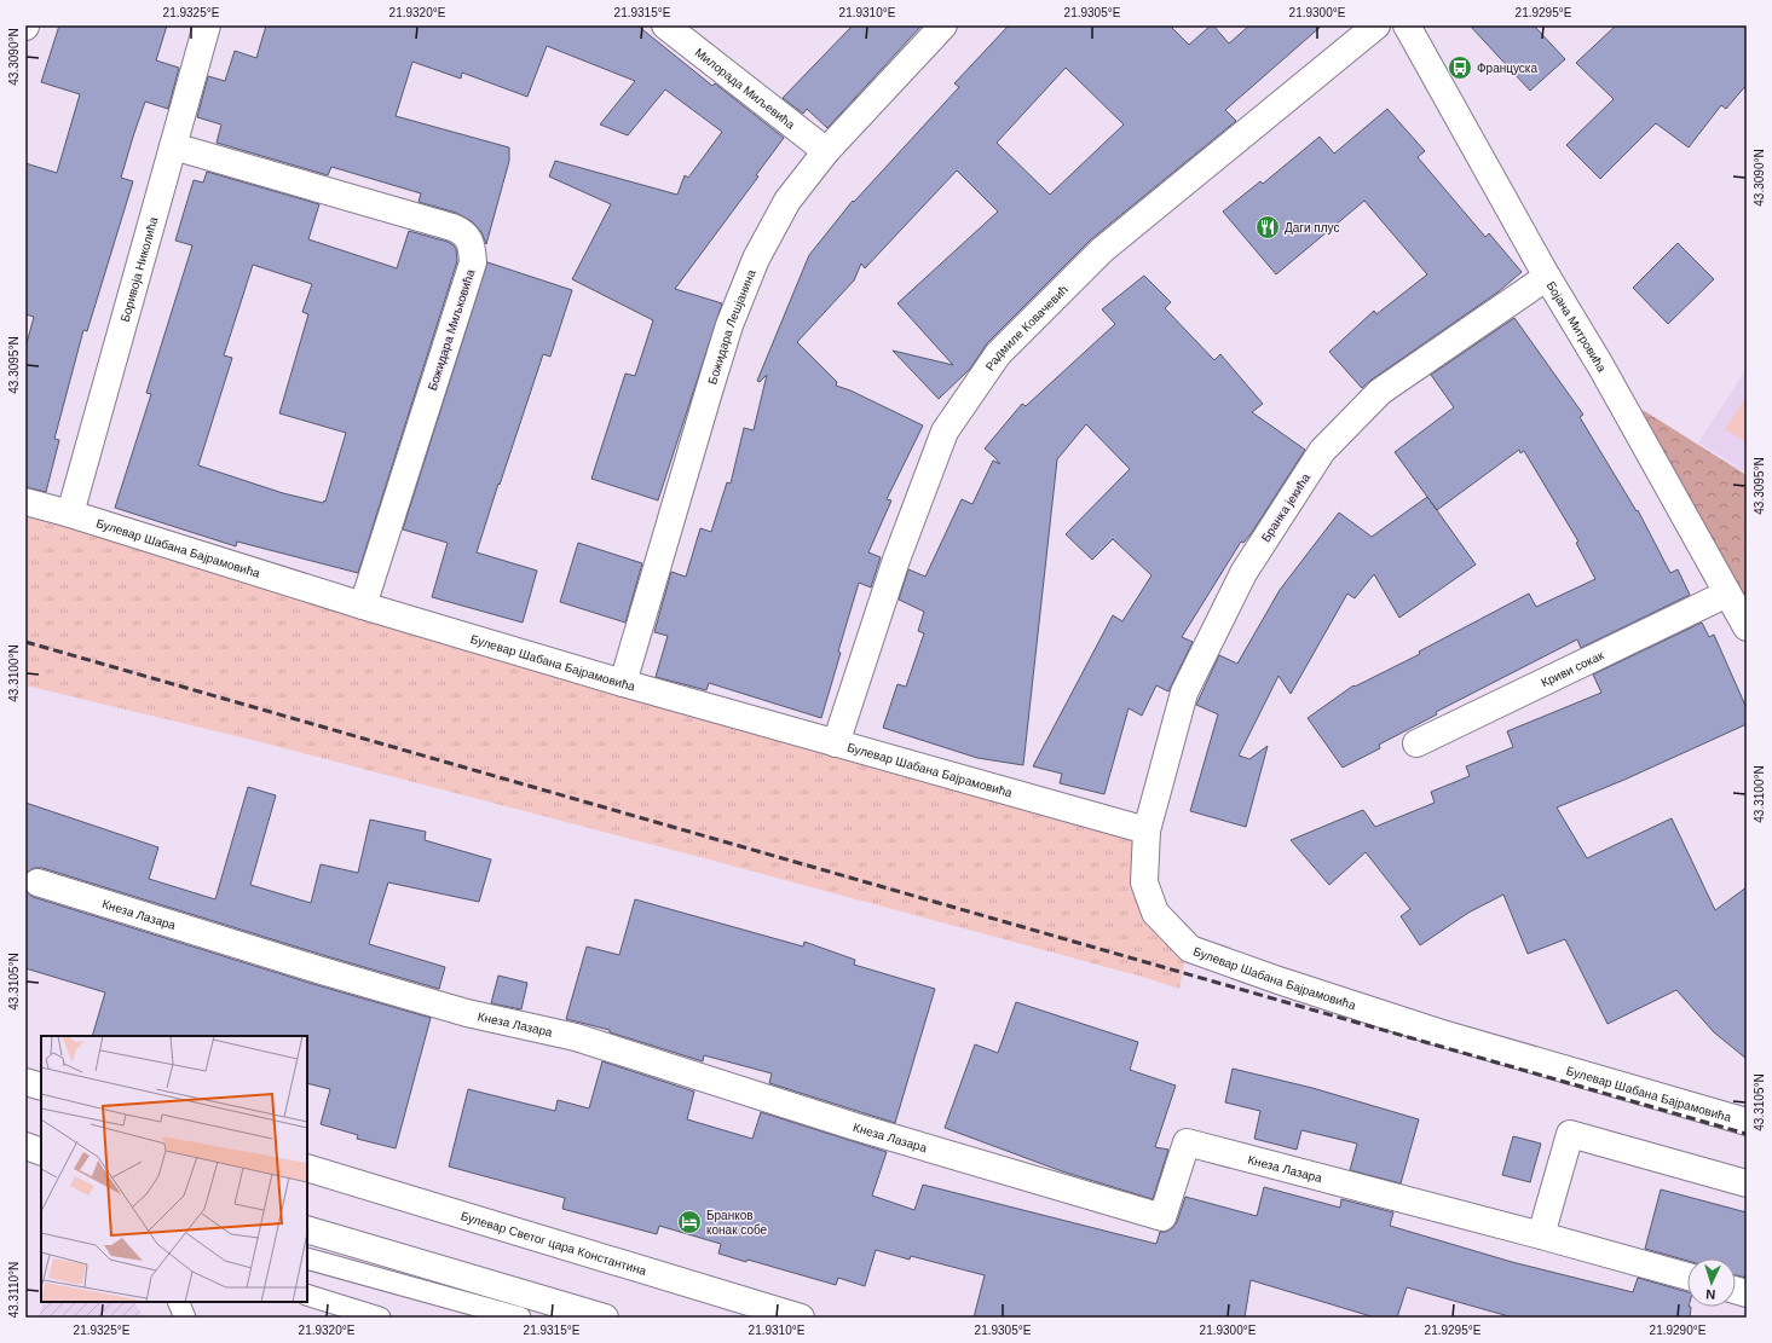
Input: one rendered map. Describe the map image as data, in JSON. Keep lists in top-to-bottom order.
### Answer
{
  "streets": {
    "street": [
      "Милорада Миљевића",
      "Боривоја Николића",
      "Божидара Лешјанина",
      "Бојана Митровића",
      "Радмиле Ковачевић",
      "Божидара Миљковића",
      "Бранка јекића",
      "Булевар Шабана Бајрамовића",
      "Криви сокак",
      "Кнеза Лазара",
      "Булевар Светог цара Константина"
    ]
  },
  "crossings": [
    ["Милорада Миљевића", "Божидара Лешјанина"],
    ["Боривоја Николића", "Божидара Миљковића"],
    ["Боривоја Николића", "Булевар Шабана Бајрамовића"],
    ["Божидара Лешјанина", "Булевар Шабана Бајрамовића"],
    ["Бојана Митровића", "Бранка јекића"],
    ["Бојана Митровића", "Криви сокак"],
    ["Радмиле Ковачевић", "Булевар Шабана Бајрамовића"],
    ["Божидара Миљковића", "Булевар Шабана Бајрамовића"],
    ["Бранка јекића", "Булевар Шабана Бајрамовића"]
  ],
  "places": {
    "bus stop": ["Француска"],
    "restaurant": ["Даги плус"],
    "hotel": ["Бранков конак собе"]
  },
  "north": "bottom",
  "coordinates": [
    "21.9325°E",
    "21.9320°E",
    "21.9315°E",
    "21.9310°E",
    "21.9305°E",
    "21.9300°E",
    "21.9295°E",
    "43.3090°N",
    "43.3095°N",
    "43.3100°N",
    "43.3105°N",
    "43.3110°N",
    "21.9290°E"
  ]
}
